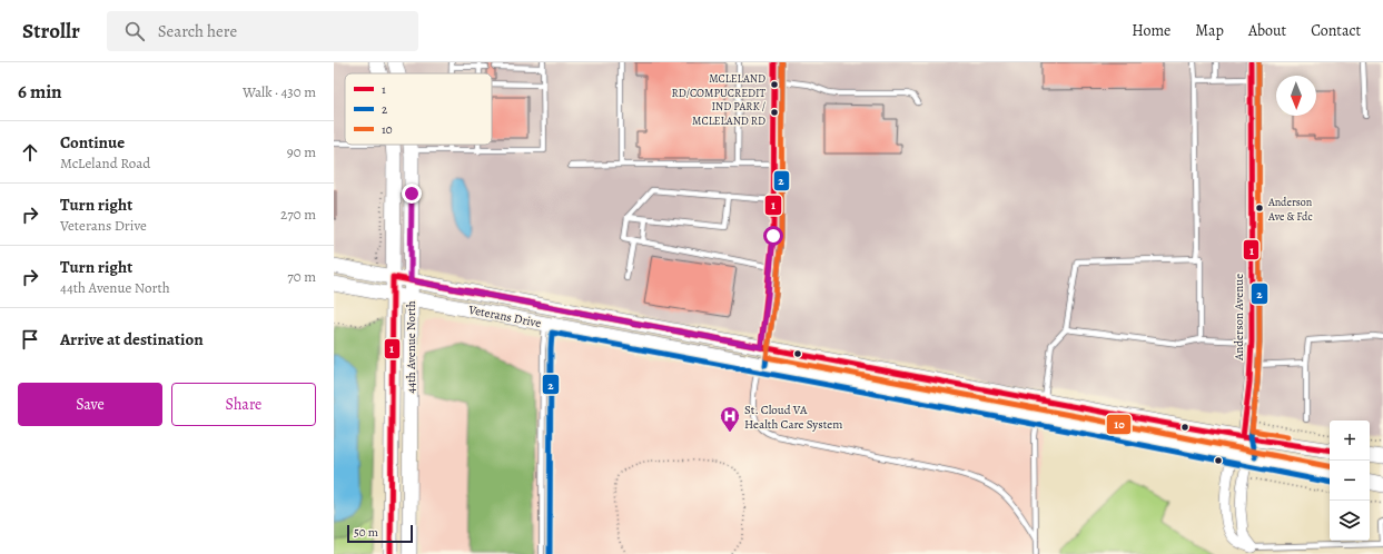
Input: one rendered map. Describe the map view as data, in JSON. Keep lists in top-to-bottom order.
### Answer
{
  "streets": {
    "main road": ["Veterans Drive", "44th Avenue North"],
    "street": ["Anderson Avenue"]
  },
  "crossings": [
    ["Veterans Drive", "Anderson Avenue"],
    ["Veterans Drive", "44th Avenue North"]
  ],
  "places": {
    "other": ["MCLELAND RD/COMPUCREDIT", "IND PARK / MCLELAND RD", "Anderson Ave & Fdc"],
    "hospital": ["St. Cloud VA Health Care System"]
  },
  "lines": ["transit line 1", "transit line 2", "transit line 10"],
  "legend": ["1", "2", "10"],
  "scale_bar": "50 m",
  "north": "bottom",
  "page": {
    "header": "Strollr",
    "search": "Search here",
    "nav": [
      "Home",
      "Map",
      "About",
      "Contact"
    ],
    "heading": ["6 min", "Walk · 430 m"],
    "list": [
      ["Continue", "McLeland Road", "90 m"],
      ["Turn right", "Veterans Drive", "270 m"],
      ["Turn right", "44th Avenue North", "70 m"],
      "Arrive at destination"
    ],
    "buttons": ["Save", "Share"],
    "map_buttons": ["+", "−"],
    "scale": "50 m"
  }
}
